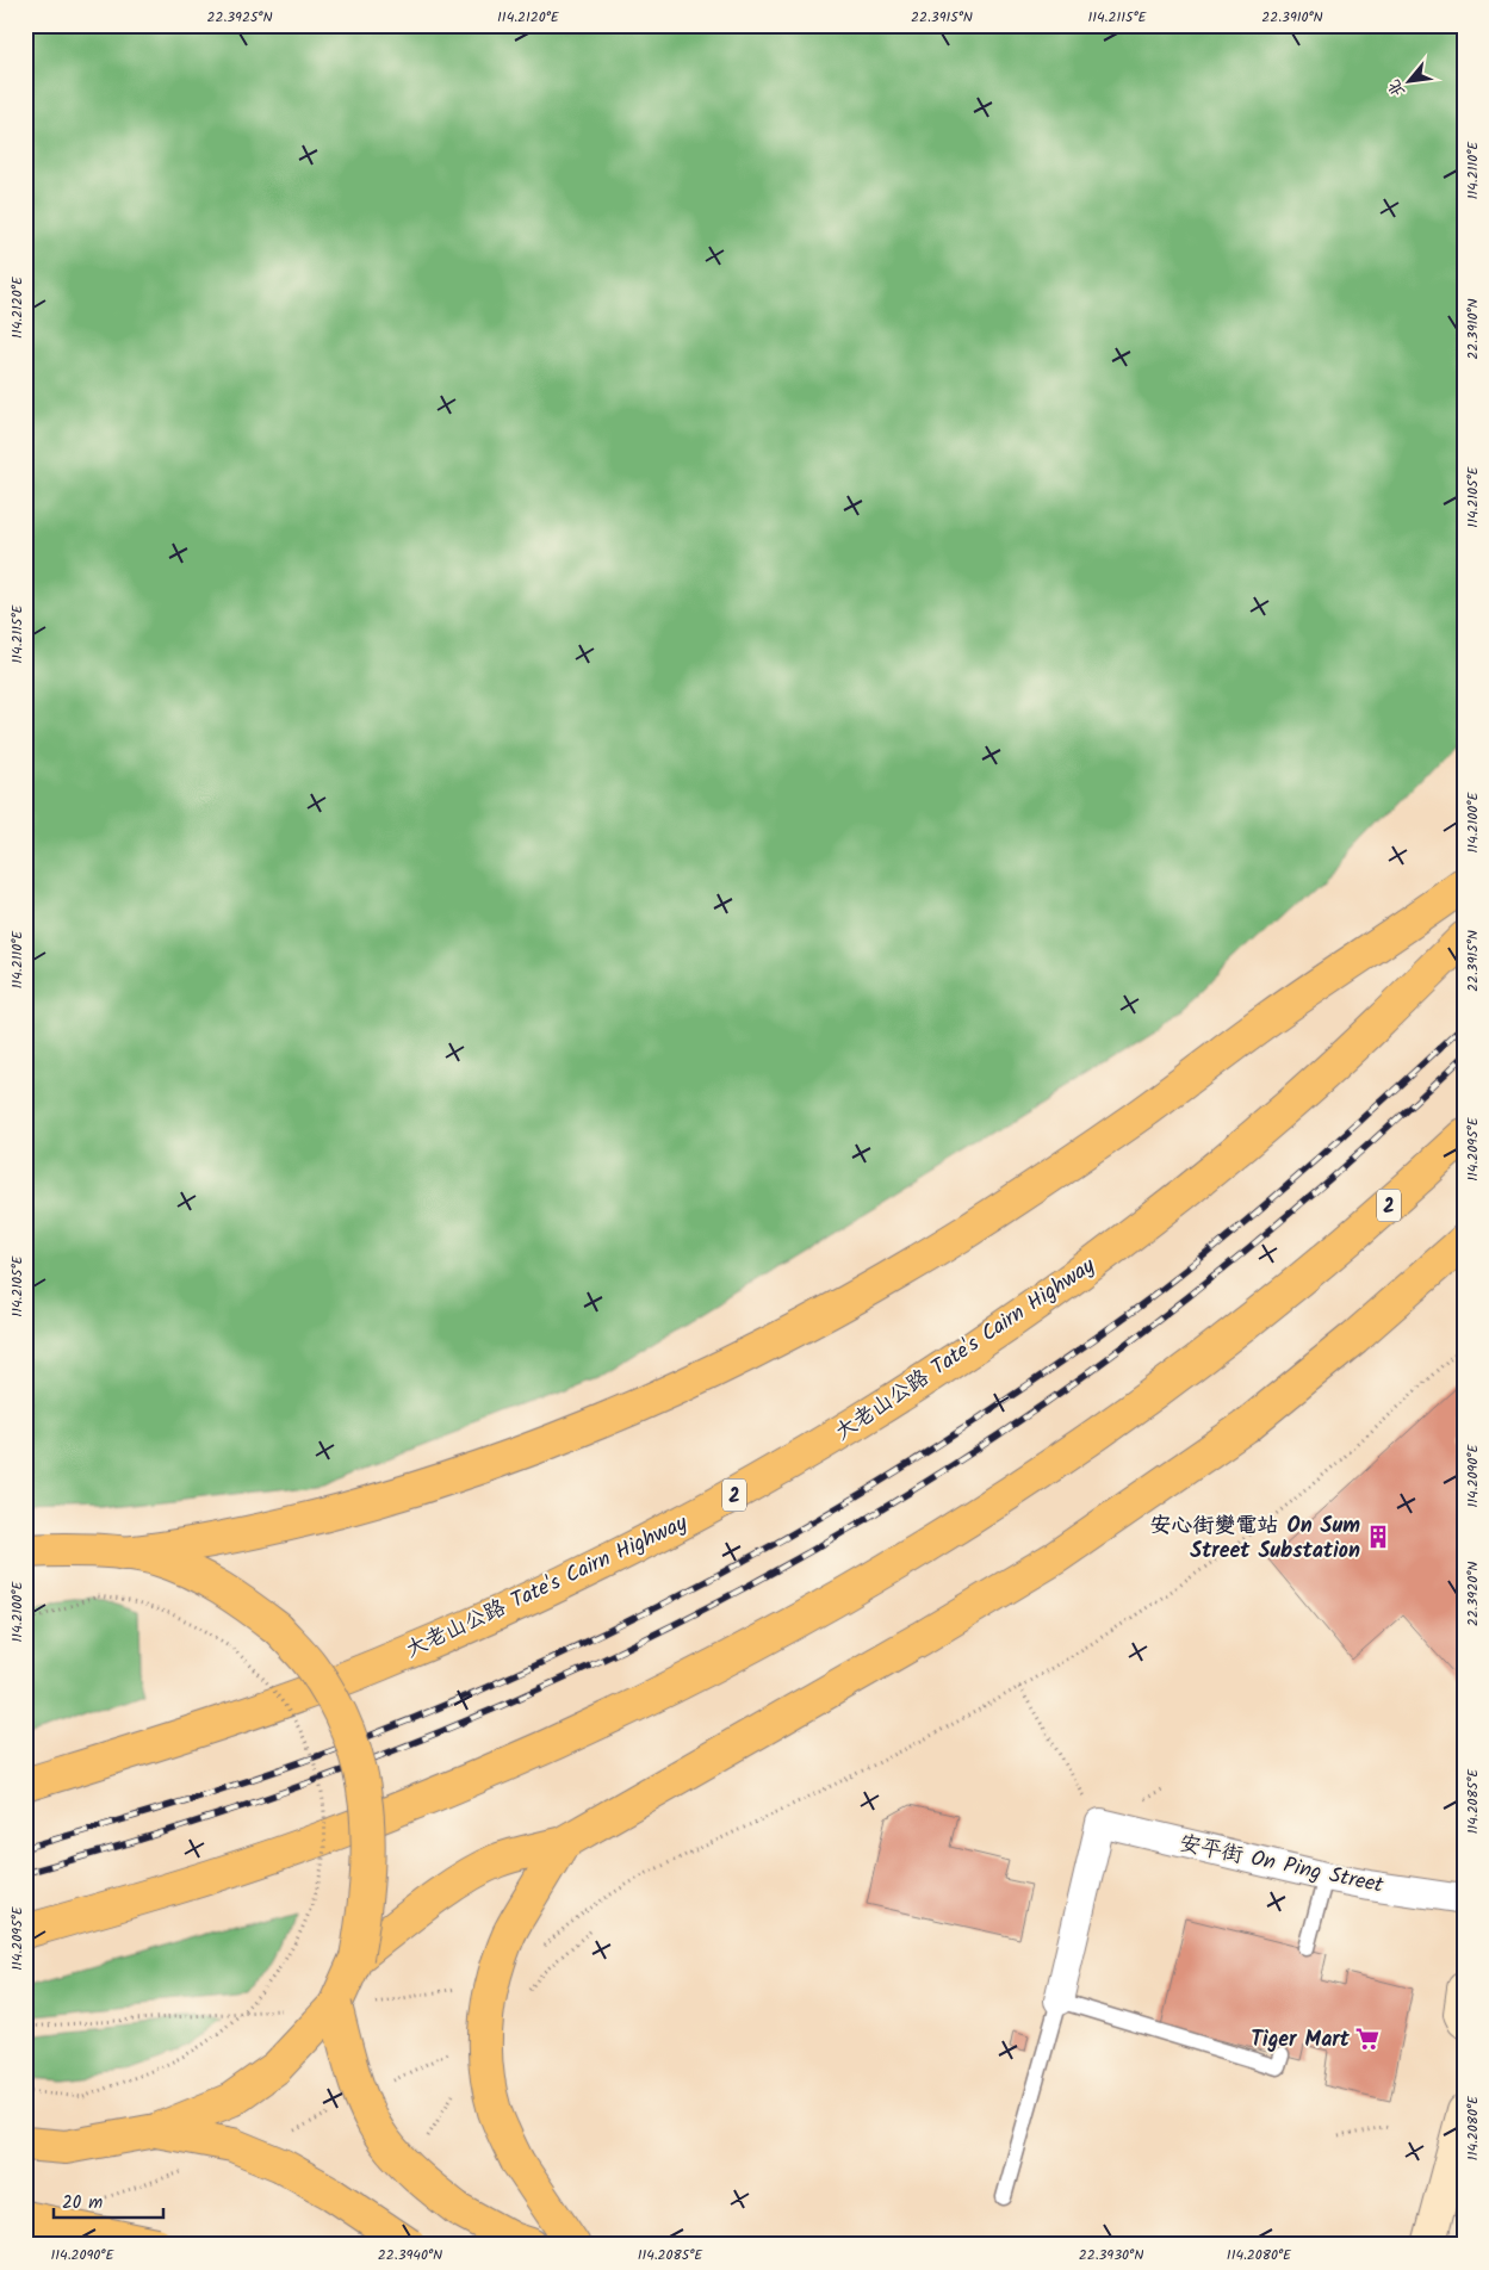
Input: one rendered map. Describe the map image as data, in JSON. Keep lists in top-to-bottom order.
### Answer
{
  "streets": {
    "main road": ["2", "大老山公路 Tate's Cairn Highway"],
    "street": ["安平街 On Ping Street"]
  },
  "places": {
    "building": ["安心街變電站 On Sum Street Substation"],
    "supermarket": ["Tiger Mart"]
  },
  "scale_bar": "20 m",
  "north": "bottom left",
  "coordinates": [
    "22.3925°N",
    "114.2120°E",
    "22.3915°N",
    "114.2115°E",
    "22.3910°N",
    "114.2110°E",
    "114.2105°E",
    "114.2100°E",
    "114.2095°E",
    "114.2090°E",
    "22.3920°N",
    "114.2085°E",
    "114.2080°E",
    "22.3940°N",
    "22.3930°N"
  ]
}
